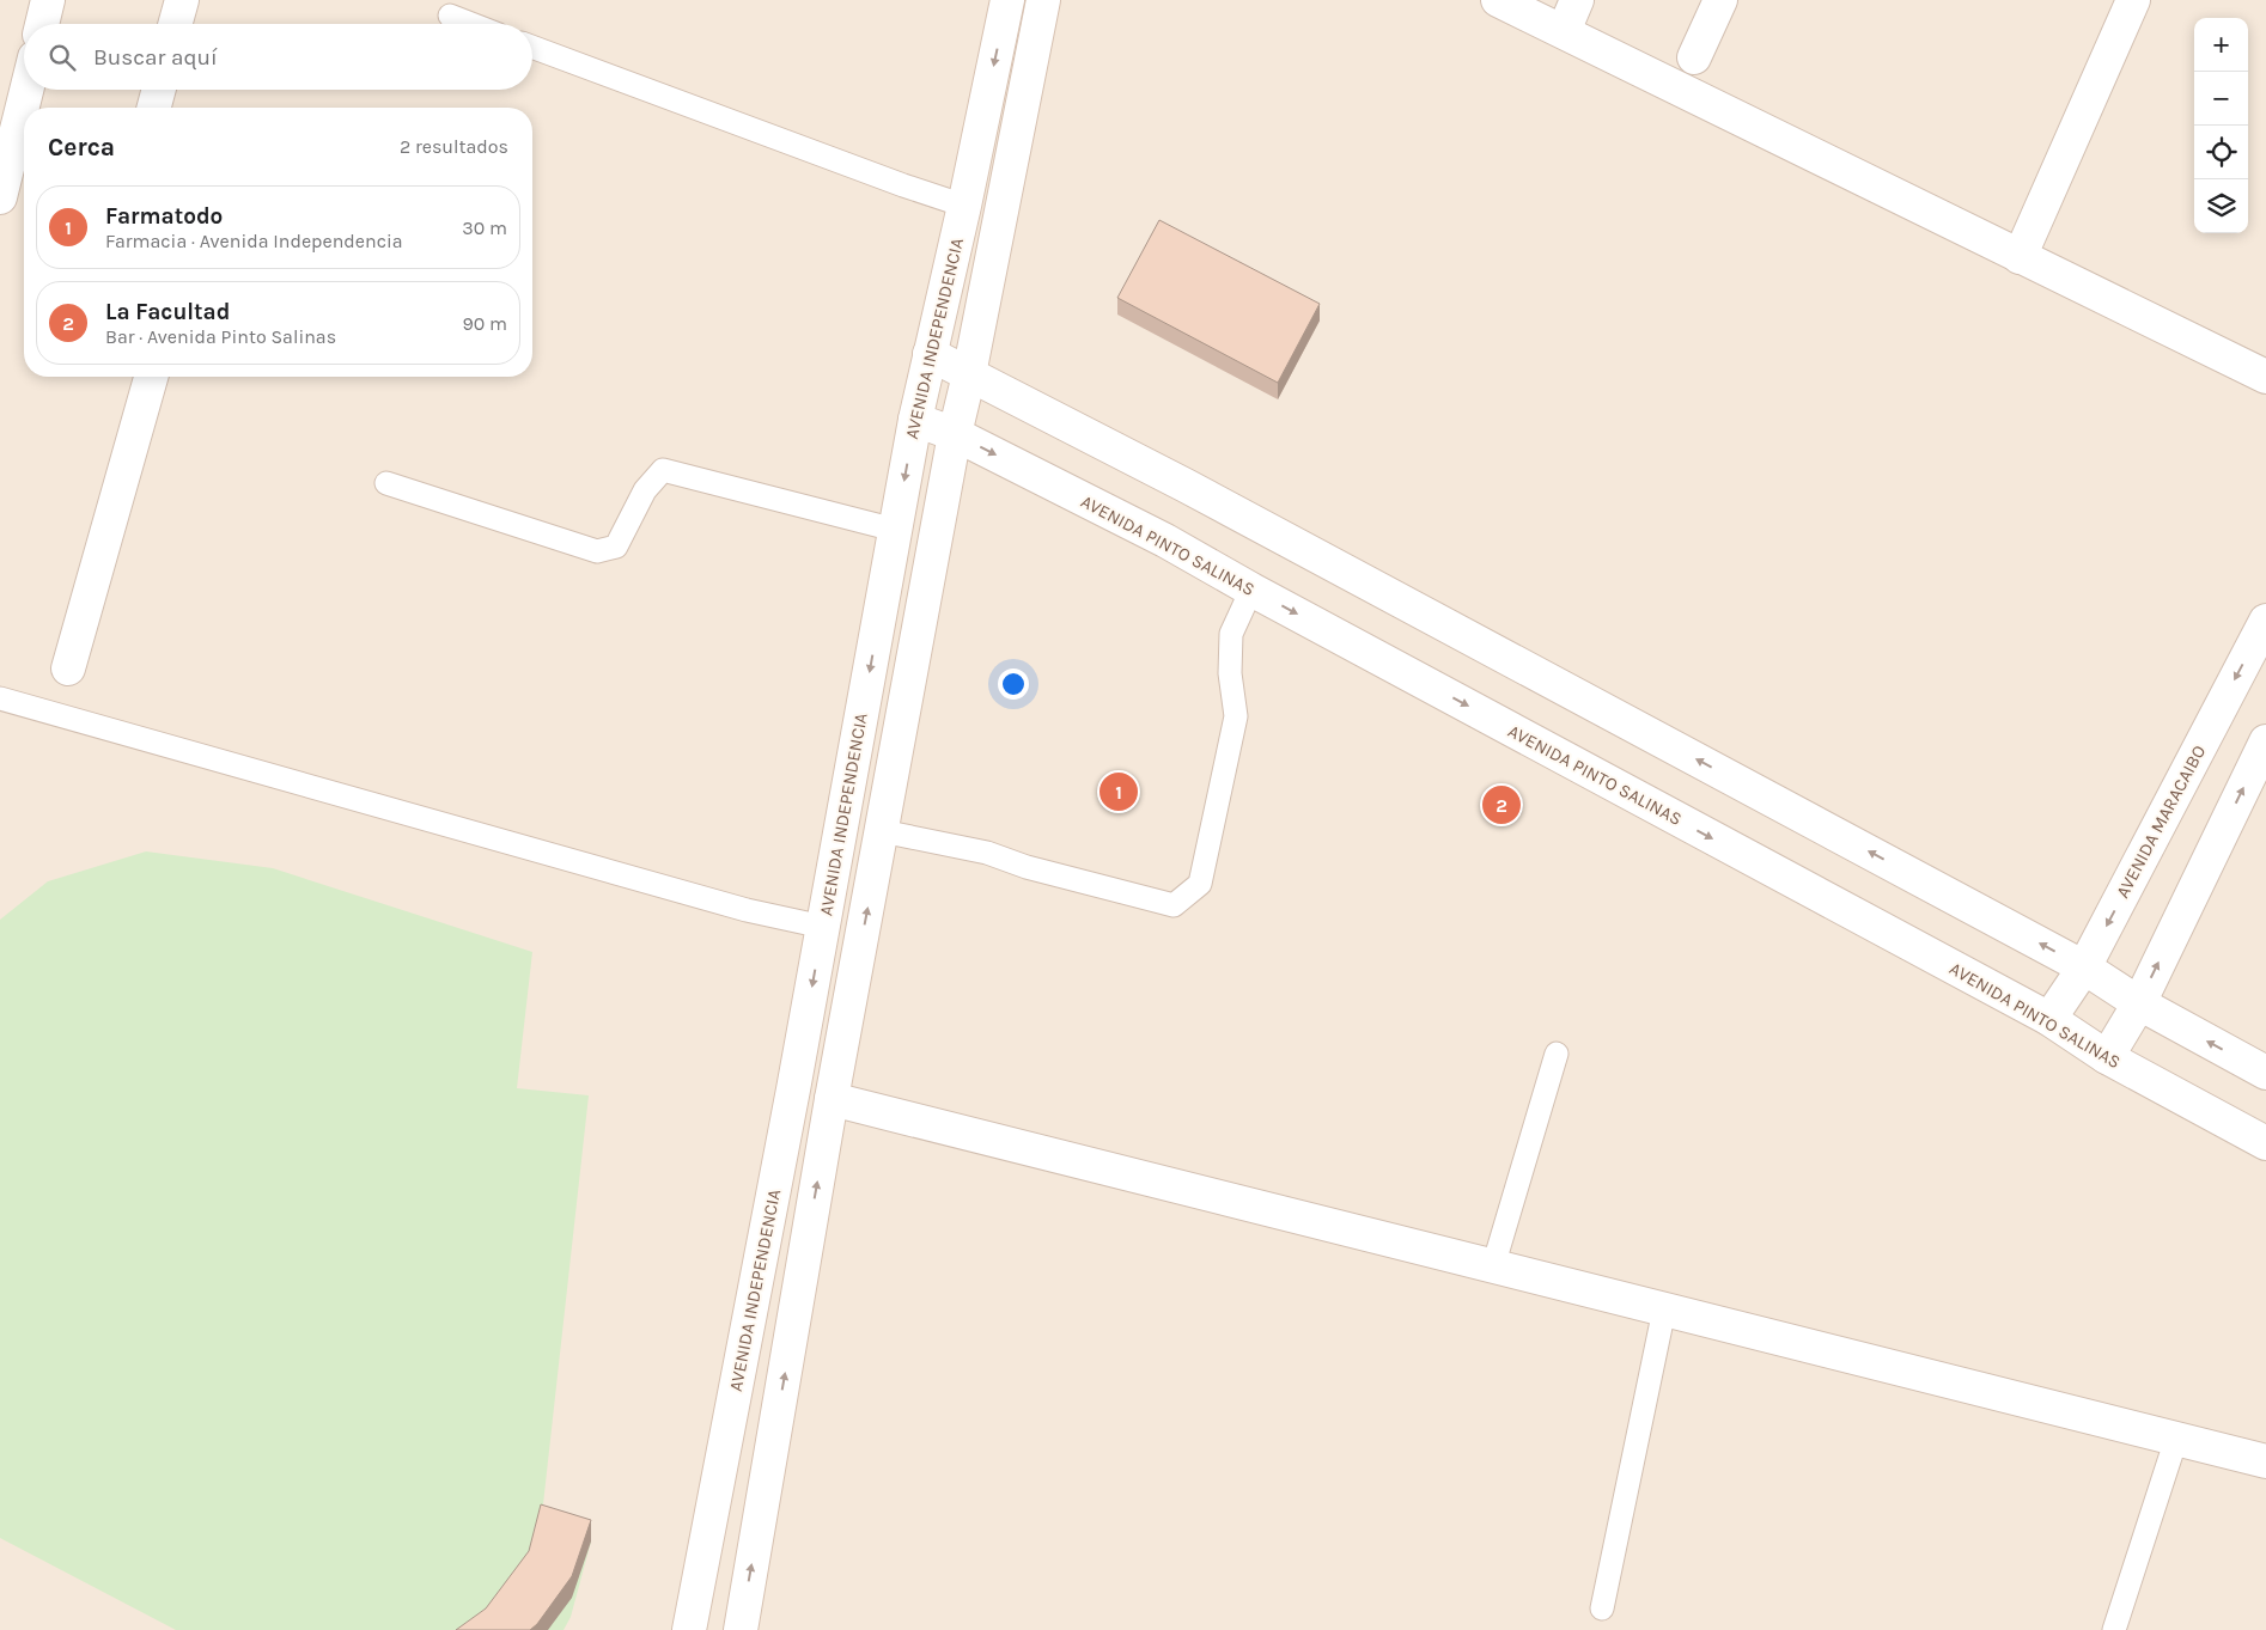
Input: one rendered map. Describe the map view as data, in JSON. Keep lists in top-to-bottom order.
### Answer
{
  "streets": {
    "street": ["AVENIDA INDEPENDENCIA", "AVENIDA PINTO SALINAS", "AVENIDA MARACAIBO"]
  },
  "crossings": [
    ["AVENIDA INDEPENDENCIA", "AVENIDA PINTO SALINAS"],
    ["AVENIDA PINTO SALINAS", "AVENIDA MARACAIBO"]
  ],
  "page": {
    "map_buttons": ["+", "−"],
    "search": "Buscar aquí",
    "heading": ["Cerca", "2 resultados"],
    "list": [
      {
        "mark": "1",
        "name": "Farmatodo",
        "note": "Farmacia · Avenida Independencia",
        "value": "30 m"
      },
      {
        "mark": "2",
        "name": "La Facultad",
        "note": "Bar · Avenida Pinto Salinas",
        "value": "90 m"
      }
    ],
    "pins": ["1", "2"]
  }
}
